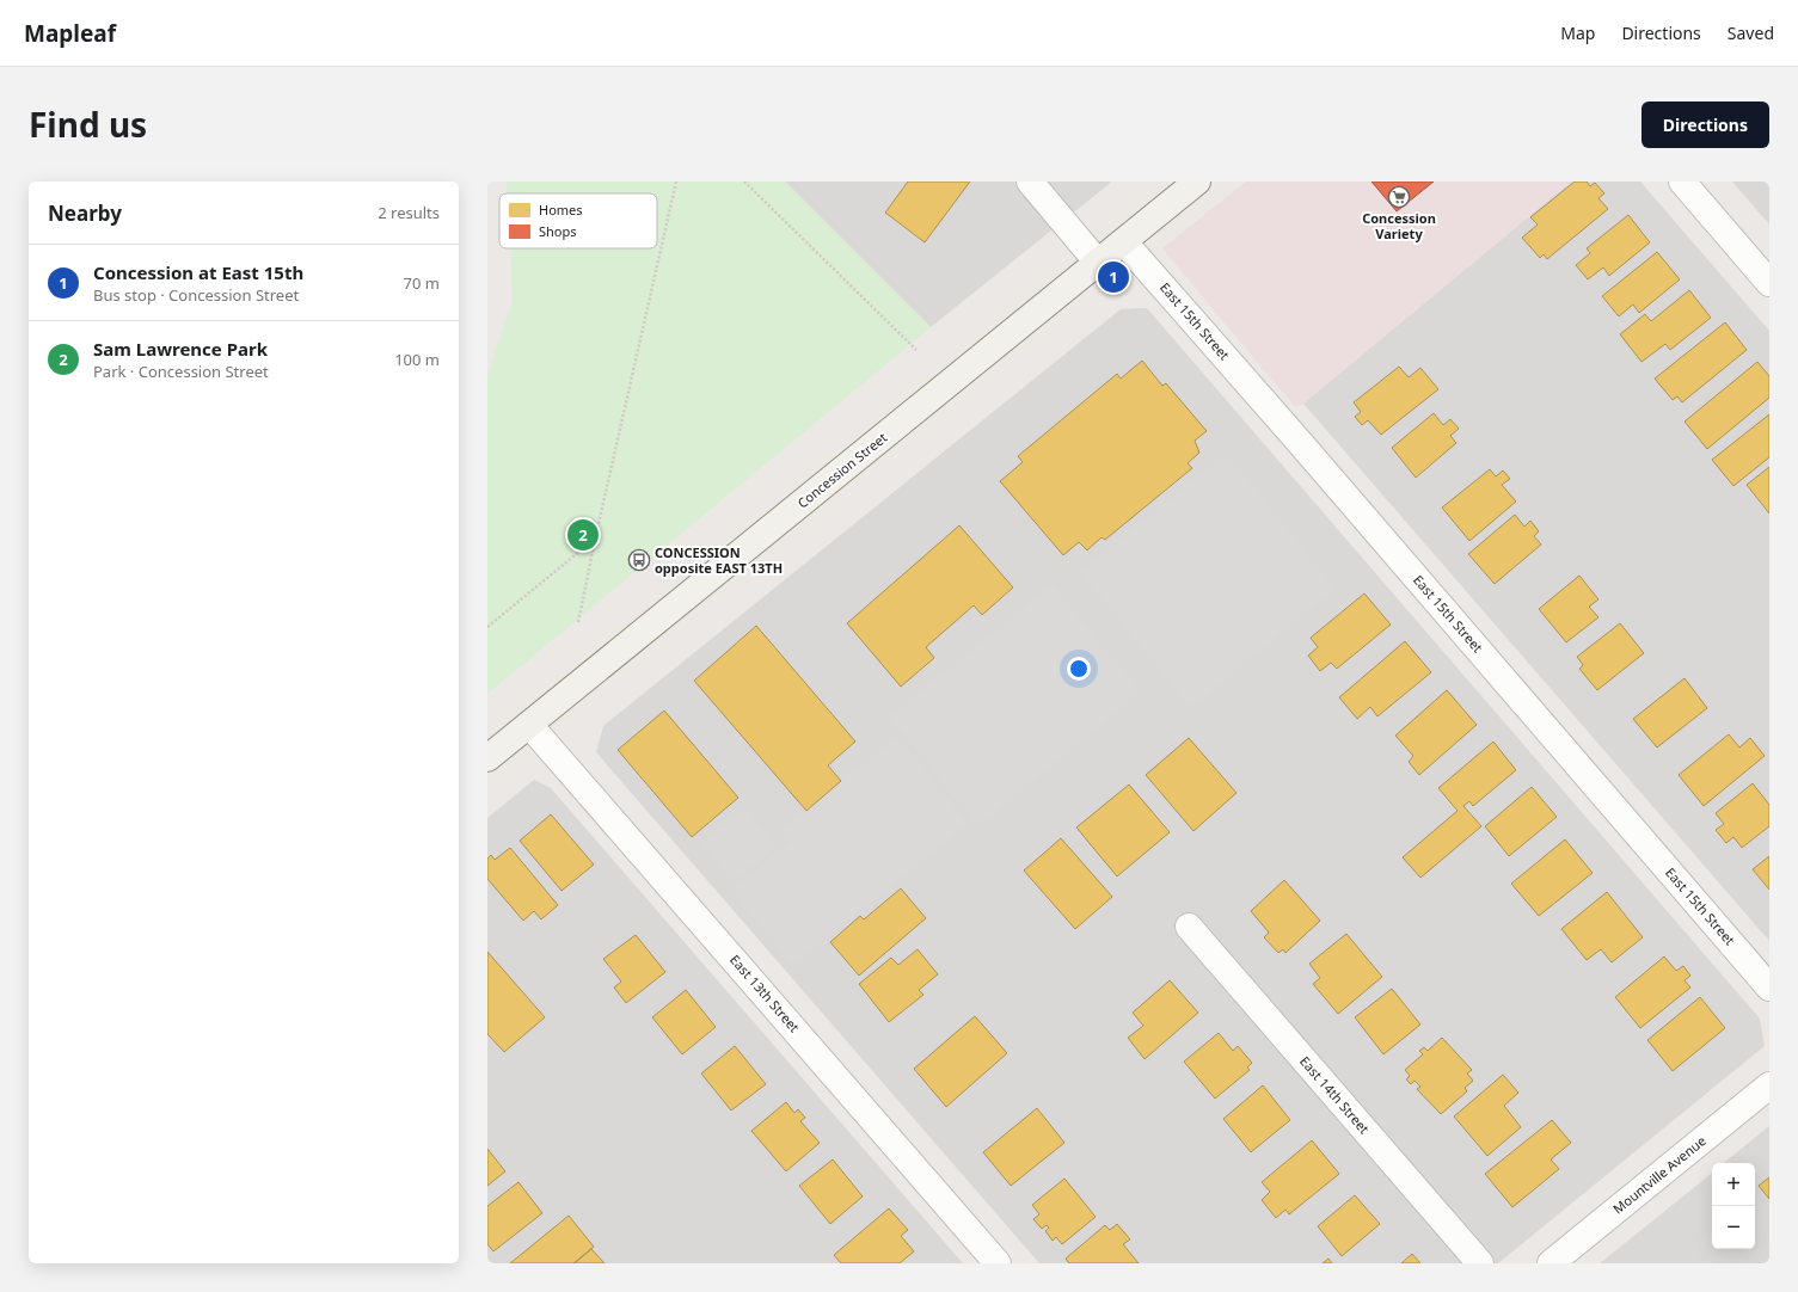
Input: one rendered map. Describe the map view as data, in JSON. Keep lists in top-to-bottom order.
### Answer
{
  "streets": {
    "main road": ["Concession Street"],
    "street": [
      "East 15th Street",
      "East 13th Street",
      "East 14th Street",
      "Mountville Avenue"
    ]
  },
  "crossings": [
    ["East 15th Street", "Concession Street"],
    ["Concession Street", "East 13th Street"]
  ],
  "places": {
    "supermarket": ["Concession Variety"],
    "bus stop": ["CONCESSION opposite EAST 13TH"]
  },
  "legend": ["Homes", "Shops"],
  "page": {
    "header": "Mapleaf",
    "nav": ["Map", "Directions", "Saved"],
    "title": "Find us",
    "buttons": "Directions",
    "heading": ["Nearby", "2 results"],
    "list": [
      {
        "mark": "1",
        "name": "Concession at East 15th",
        "note": "Bus stop · Concession Street",
        "value": "70 m"
      },
      {
        "mark": "2",
        "name": "Sam Lawrence Park",
        "note": "Park · Concession Street",
        "value": "100 m"
      }
    ],
    "pins": ["1", "2"],
    "map_buttons": ["+", "−"]
  }
}
